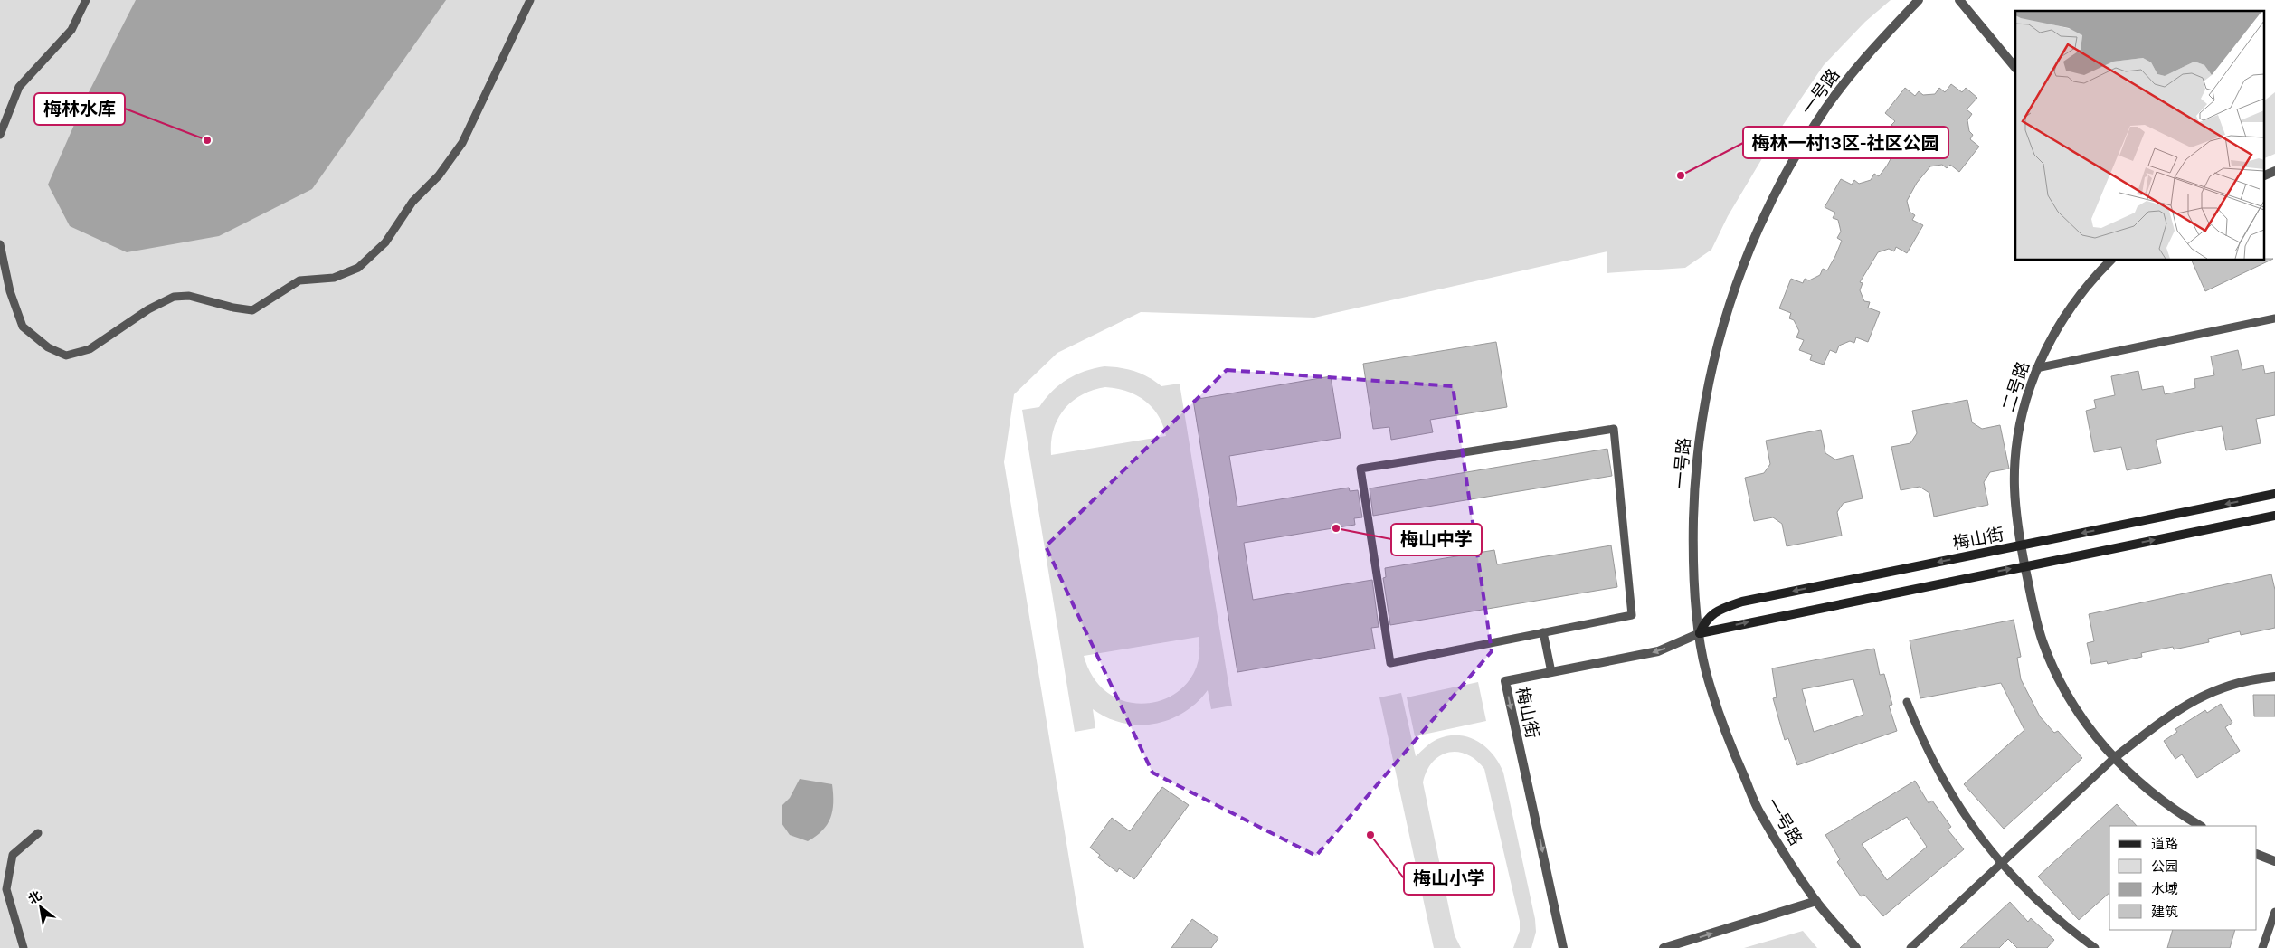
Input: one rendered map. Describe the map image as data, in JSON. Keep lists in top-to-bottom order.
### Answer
{
  "streets": {
    "street": ["一号路", "二号路", "梅山街"]
  },
  "crossings": [
    ["一号路", "梅山街"],
    ["二号路", "梅山街"]
  ],
  "places": [
    "梅林水库",
    "梅林一村13区-社区公园",
    "梅山中学",
    "梅山小学"
  ],
  "legend": [
    "道路",
    "公园",
    "水域",
    "建筑"
  ],
  "north": "top left"
}
